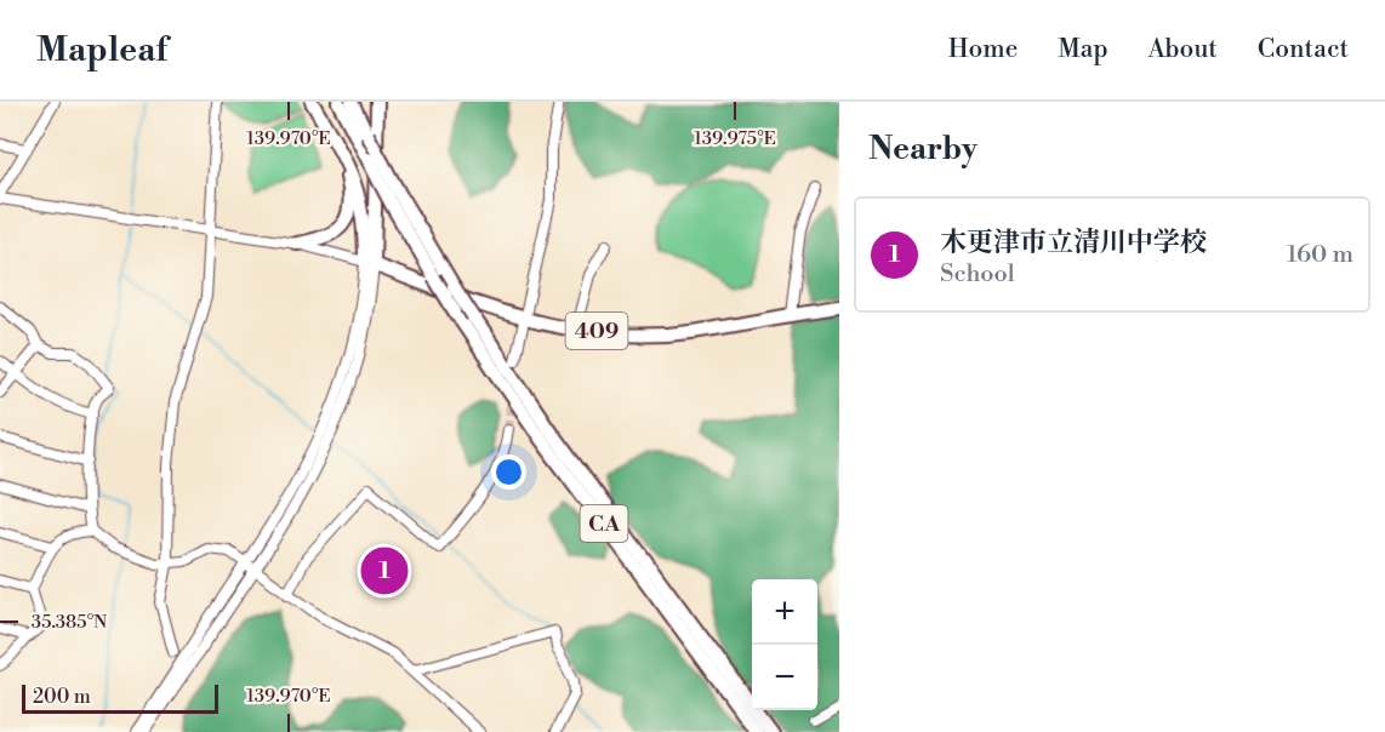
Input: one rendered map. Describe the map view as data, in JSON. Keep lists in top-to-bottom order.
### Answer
{
  "streets": {
    "highway": ["409", "CA"]
  },
  "scale_bar": "200 m",
  "page": {
    "header": "Mapleaf",
    "nav": [
      "Home",
      "Map",
      "About",
      "Contact"
    ],
    "heading": "Nearby",
    "list": [
      {
        "mark": "1",
        "name": "木更津市立清川中学校",
        "note": "School",
        "value": "160 m"
      }
    ],
    "pins": "1",
    "map_buttons": ["+", "−"],
    "scale": "200 m"
  },
  "coordinates": ["139.970°E", "139.975°E", "35.385°N"]
}
